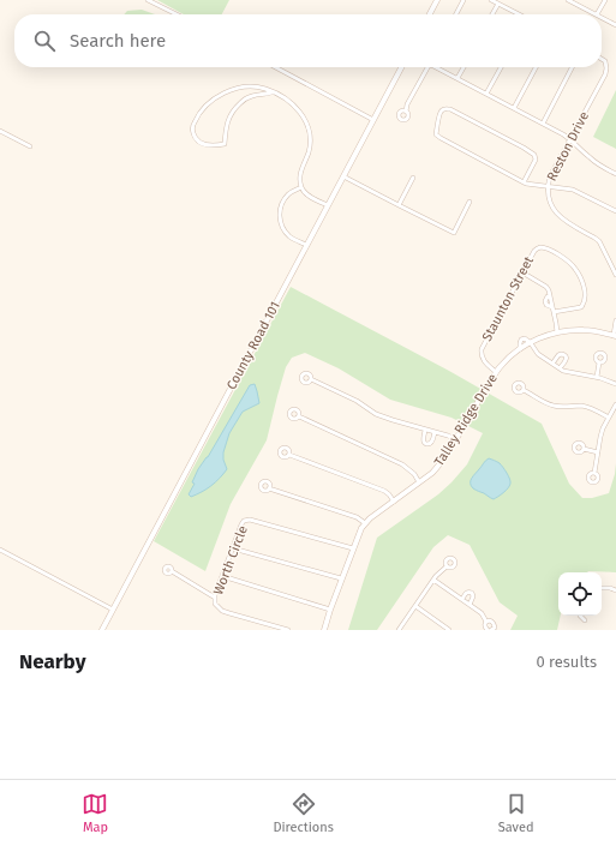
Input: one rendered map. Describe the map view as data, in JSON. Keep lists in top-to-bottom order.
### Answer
{
  "streets": {
    "street": [
      "Reston Drive",
      "Staunton Street",
      "County Road 101",
      "Talley Ridge Drive",
      "Worth Circle"
    ]
  },
  "crossings": [
    ["Staunton Street", "Talley Ridge Drive"],
    ["Talley Ridge Drive", "Worth Circle"]
  ],
  "page": {
    "search": "Search here",
    "heading": ["Nearby", "0 results"],
    "nav": ["Map", "Directions", "Saved"]
  }
}
